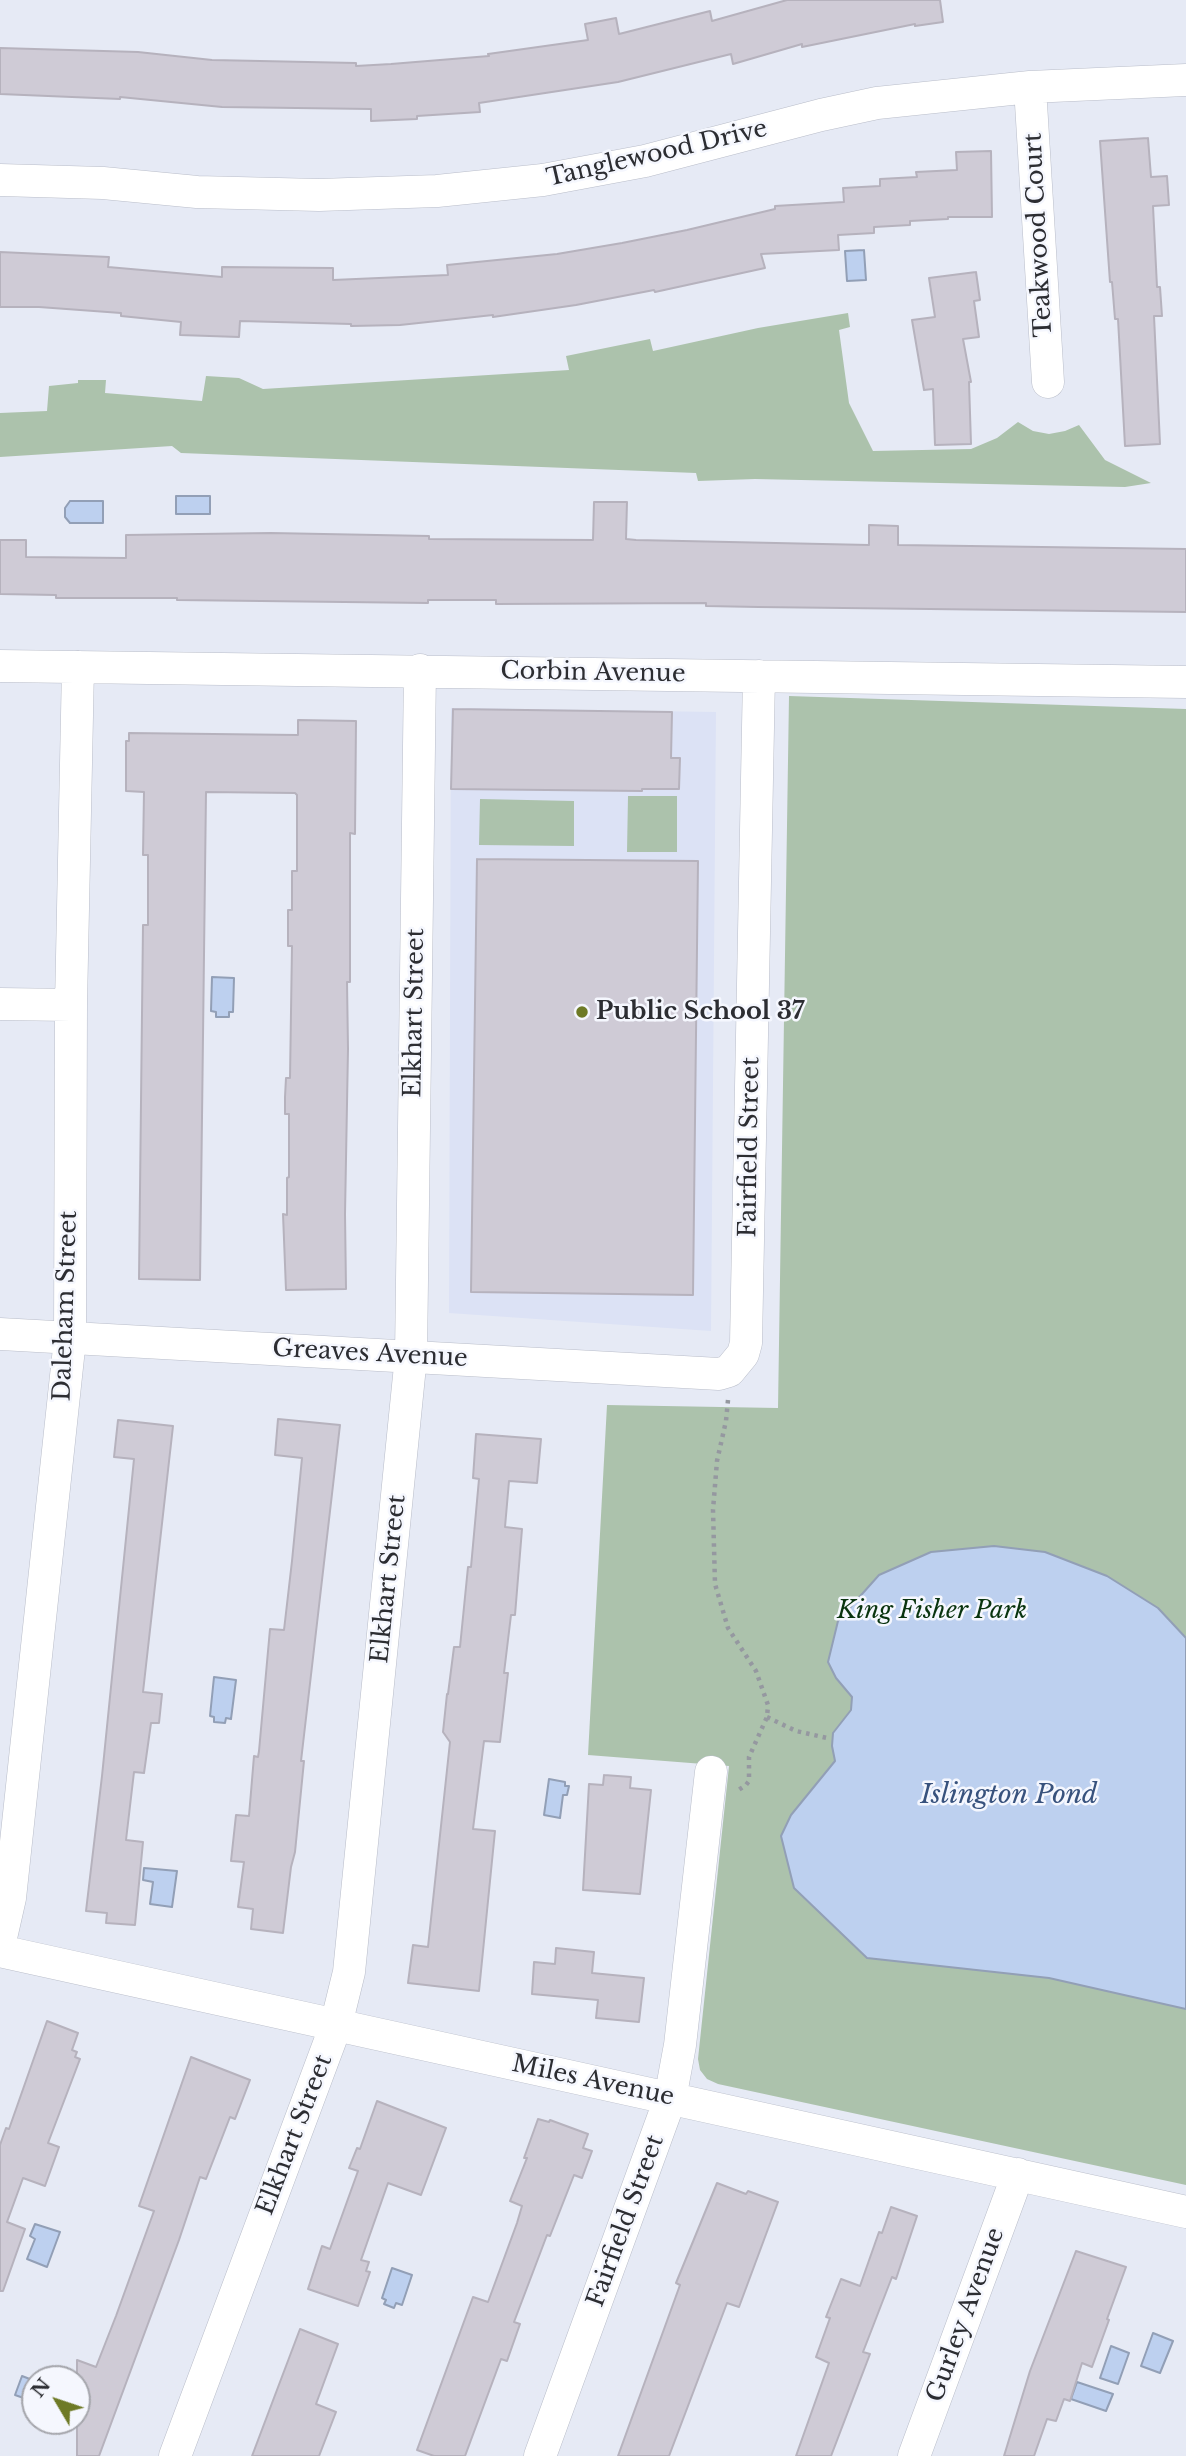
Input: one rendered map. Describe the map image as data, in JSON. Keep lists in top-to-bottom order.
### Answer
{
  "streets": {
    "street": [
      "Tanglewood Drive",
      "Teakwood Court",
      "Corbin Avenue",
      "Elkhart Street",
      "Fairfield Street",
      "Daleham Street",
      "Greaves Avenue",
      "Miles Avenue",
      "Gurley Avenue"
    ]
  },
  "crossings": [
    ["Tanglewood Drive", "Teakwood Court"],
    ["Corbin Avenue", "Elkhart Street"],
    ["Corbin Avenue", "Fairfield Street"],
    ["Corbin Avenue", "Daleham Street"],
    ["Elkhart Street", "Greaves Avenue"],
    ["Elkhart Street", "Miles Avenue"],
    ["Fairfield Street", "Greaves Avenue"],
    ["Fairfield Street", "Miles Avenue"],
    ["Daleham Street", "Greaves Avenue"],
    ["Miles Avenue", "Gurley Avenue"]
  ],
  "water": ["Islington Pond"],
  "parks": ["King Fisher Park"],
  "places": ["Public School 37"],
  "north": "top left"
}
